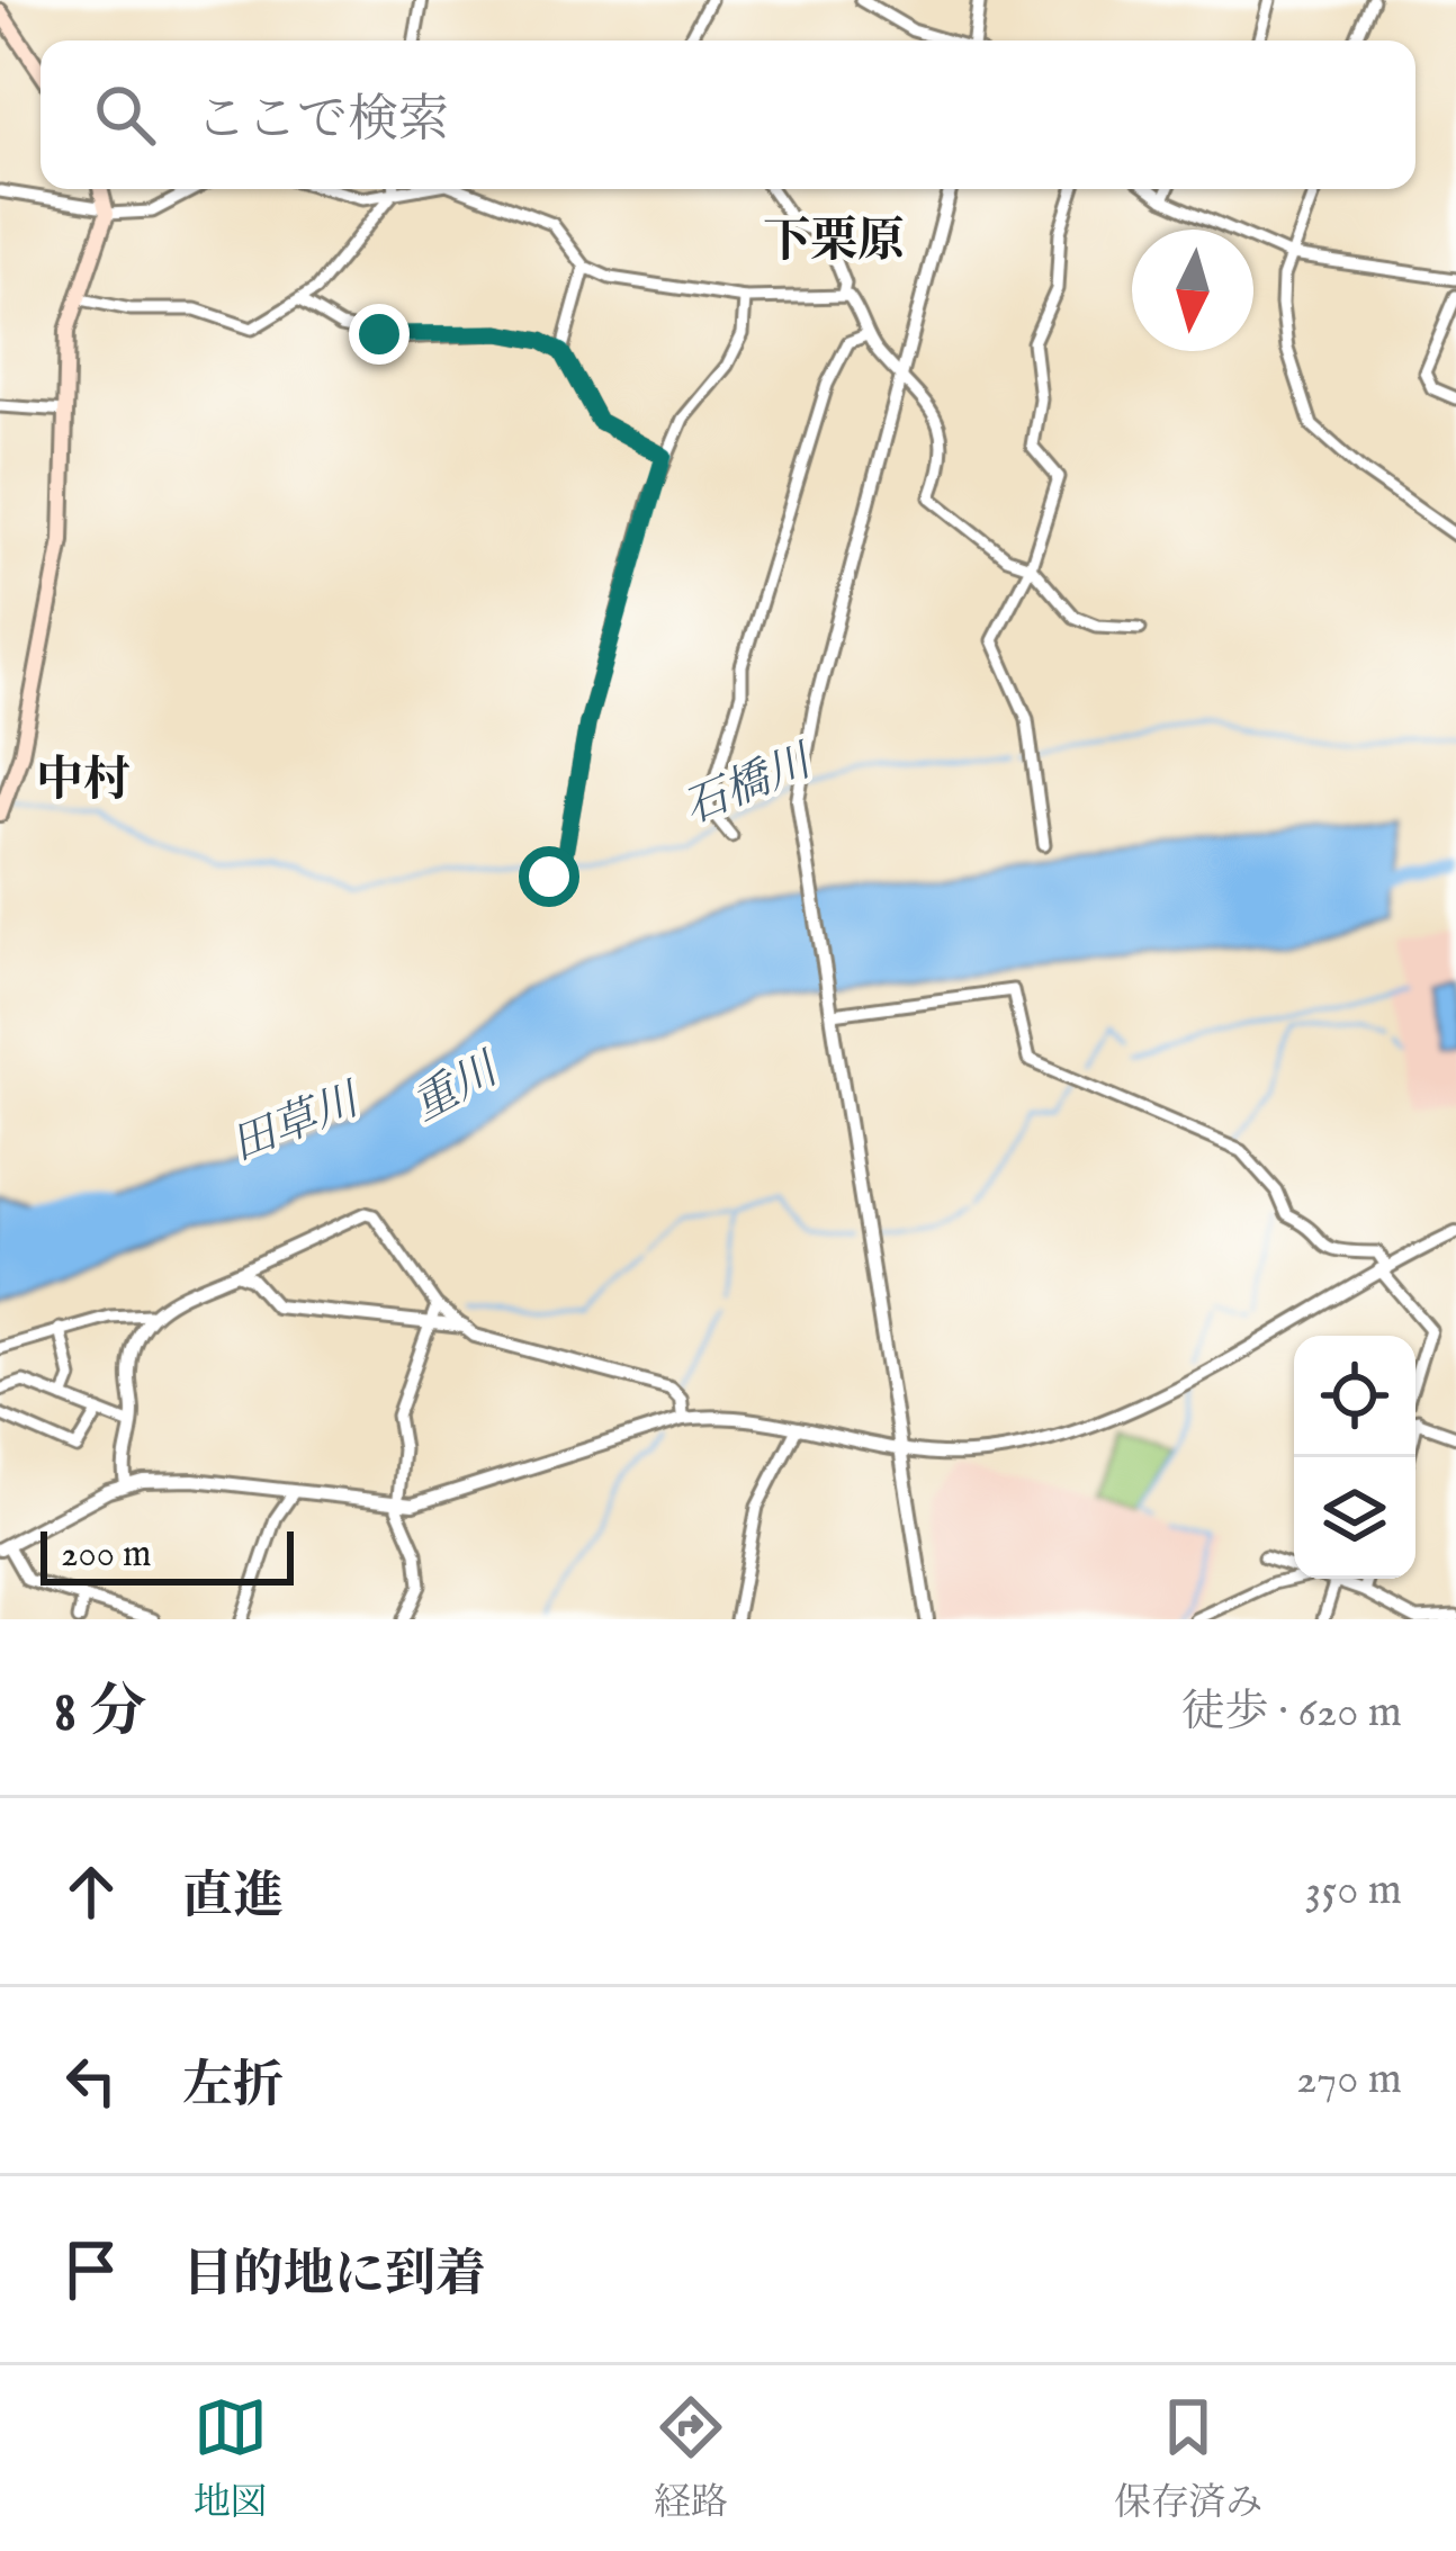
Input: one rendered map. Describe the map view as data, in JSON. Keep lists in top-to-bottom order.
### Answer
{
  "districts": ["下栗原", "中村"],
  "water": ["石橋川", "重川", "田草川"],
  "scale_bar": "200 m",
  "north": "bottom",
  "page": {
    "search": "ここで検索",
    "scale": "200 m",
    "heading": ["8 分", "徒歩 · 620 m"],
    "list": [
      ["直進", "350 m"],
      ["左折", "270 m"],
      "目的地に到着"
    ],
    "nav": ["地図", "経路", "保存済み"]
  }
}
